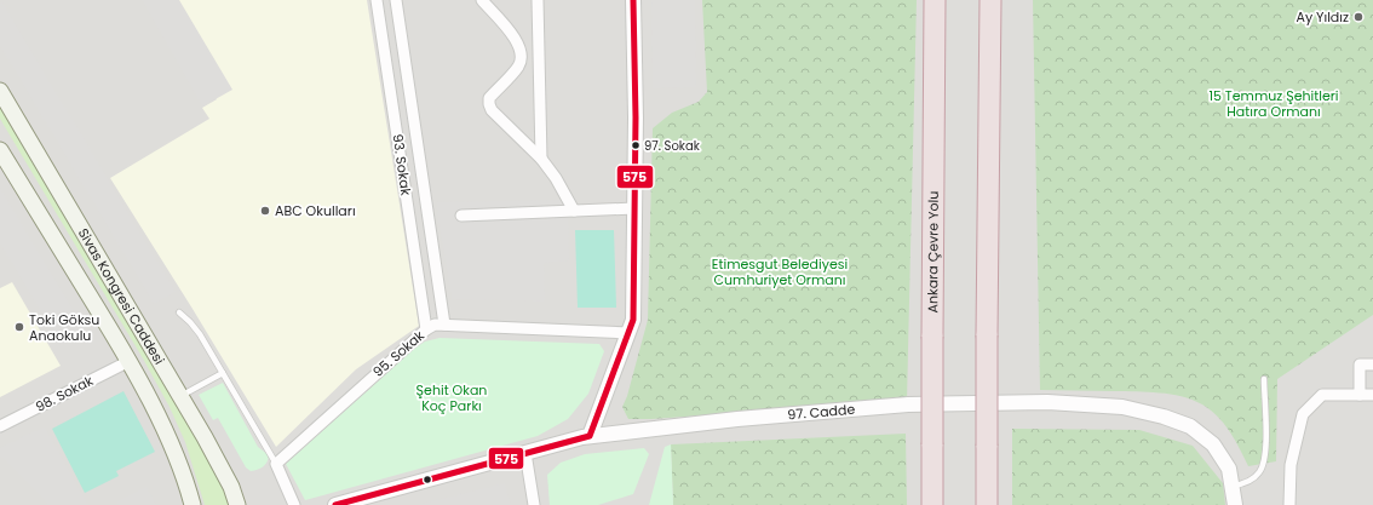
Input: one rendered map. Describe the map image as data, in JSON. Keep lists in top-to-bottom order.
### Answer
{
  "streets": {
    "highway": ["Ankara Çevre Yolu"],
    "main road": ["Sivas Kongresi Caddesi"],
    "street": [
      "93. Sokak",
      "95. Sokak",
      "98. Sokak",
      "97. Cadde"
    ]
  },
  "crossings": [
    ["93. Sokak", "95. Sokak"],
    ["Sivas Kongresi Caddesi", "98. Sokak"]
  ],
  "parks": ["15 Temmuz Şehitleri Hatıra Ormanı", "Etimesgut Belediyesi Cumhuriyet Ormanı", "Şehit Okan Koç Parkı"],
  "places": [
    "Ay Yıldız",
    "97. Sokak",
    "ABC Okulları",
    "Toki Göksu Anaokulu"
  ],
  "lines": ["transit line 575"]
}
